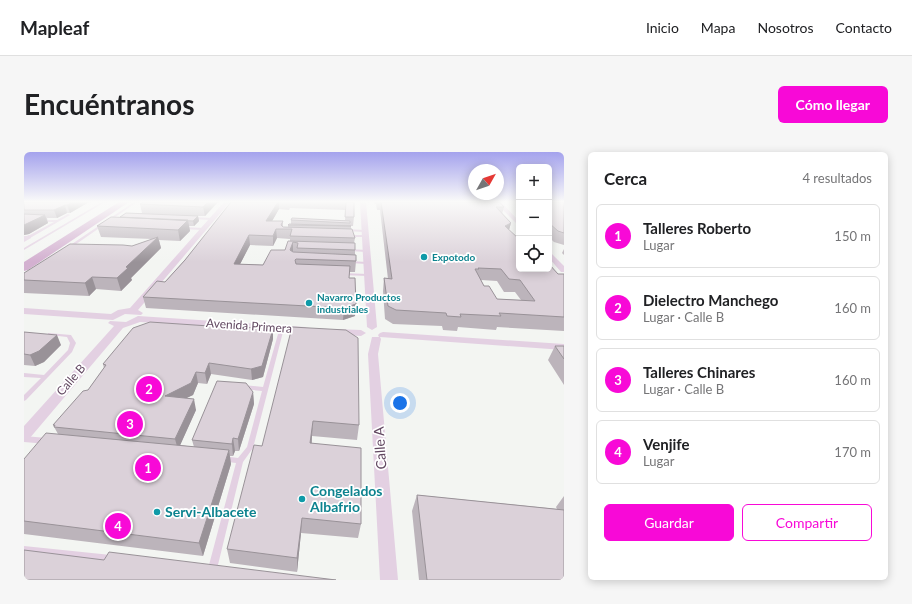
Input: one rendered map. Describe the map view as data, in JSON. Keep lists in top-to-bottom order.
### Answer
{
  "streets": {
    "street": ["Avenida Primera", "Calle B", "Calle A"]
  },
  "crossings": [
    ["Avenida Primera", "Calle A"]
  ],
  "places": [
    "Expotodo",
    "Navarro Productos industriales",
    "Congelados Albafrio",
    "Servi-Albacete"
  ],
  "north": "top right",
  "page": {
    "header": "Mapleaf",
    "nav": [
      "Inicio",
      "Mapa",
      "Nosotros",
      "Contacto"
    ],
    "buttons": [
      "Cómo llegar",
      ["Guardar", "Compartir"]
    ],
    "title": "Encuéntranos",
    "heading": ["Cerca", "4 resultados"],
    "map_buttons": ["+", "−"],
    "list": [
      {
        "mark": "1",
        "name": "Talleres Roberto",
        "note": "Lugar",
        "value": "150 m"
      },
      {
        "mark": "2",
        "name": "Dielectro Manchego",
        "note": "Lugar · Calle B",
        "value": "160 m"
      },
      {
        "mark": "3",
        "name": "Talleres Chinares",
        "note": "Lugar · Calle B",
        "value": "160 m"
      },
      {
        "mark": "4",
        "name": "Venjife",
        "note": "Lugar",
        "value": "170 m"
      }
    ],
    "pins": [
      "2",
      "3",
      "1",
      "4"
    ]
  }
}
